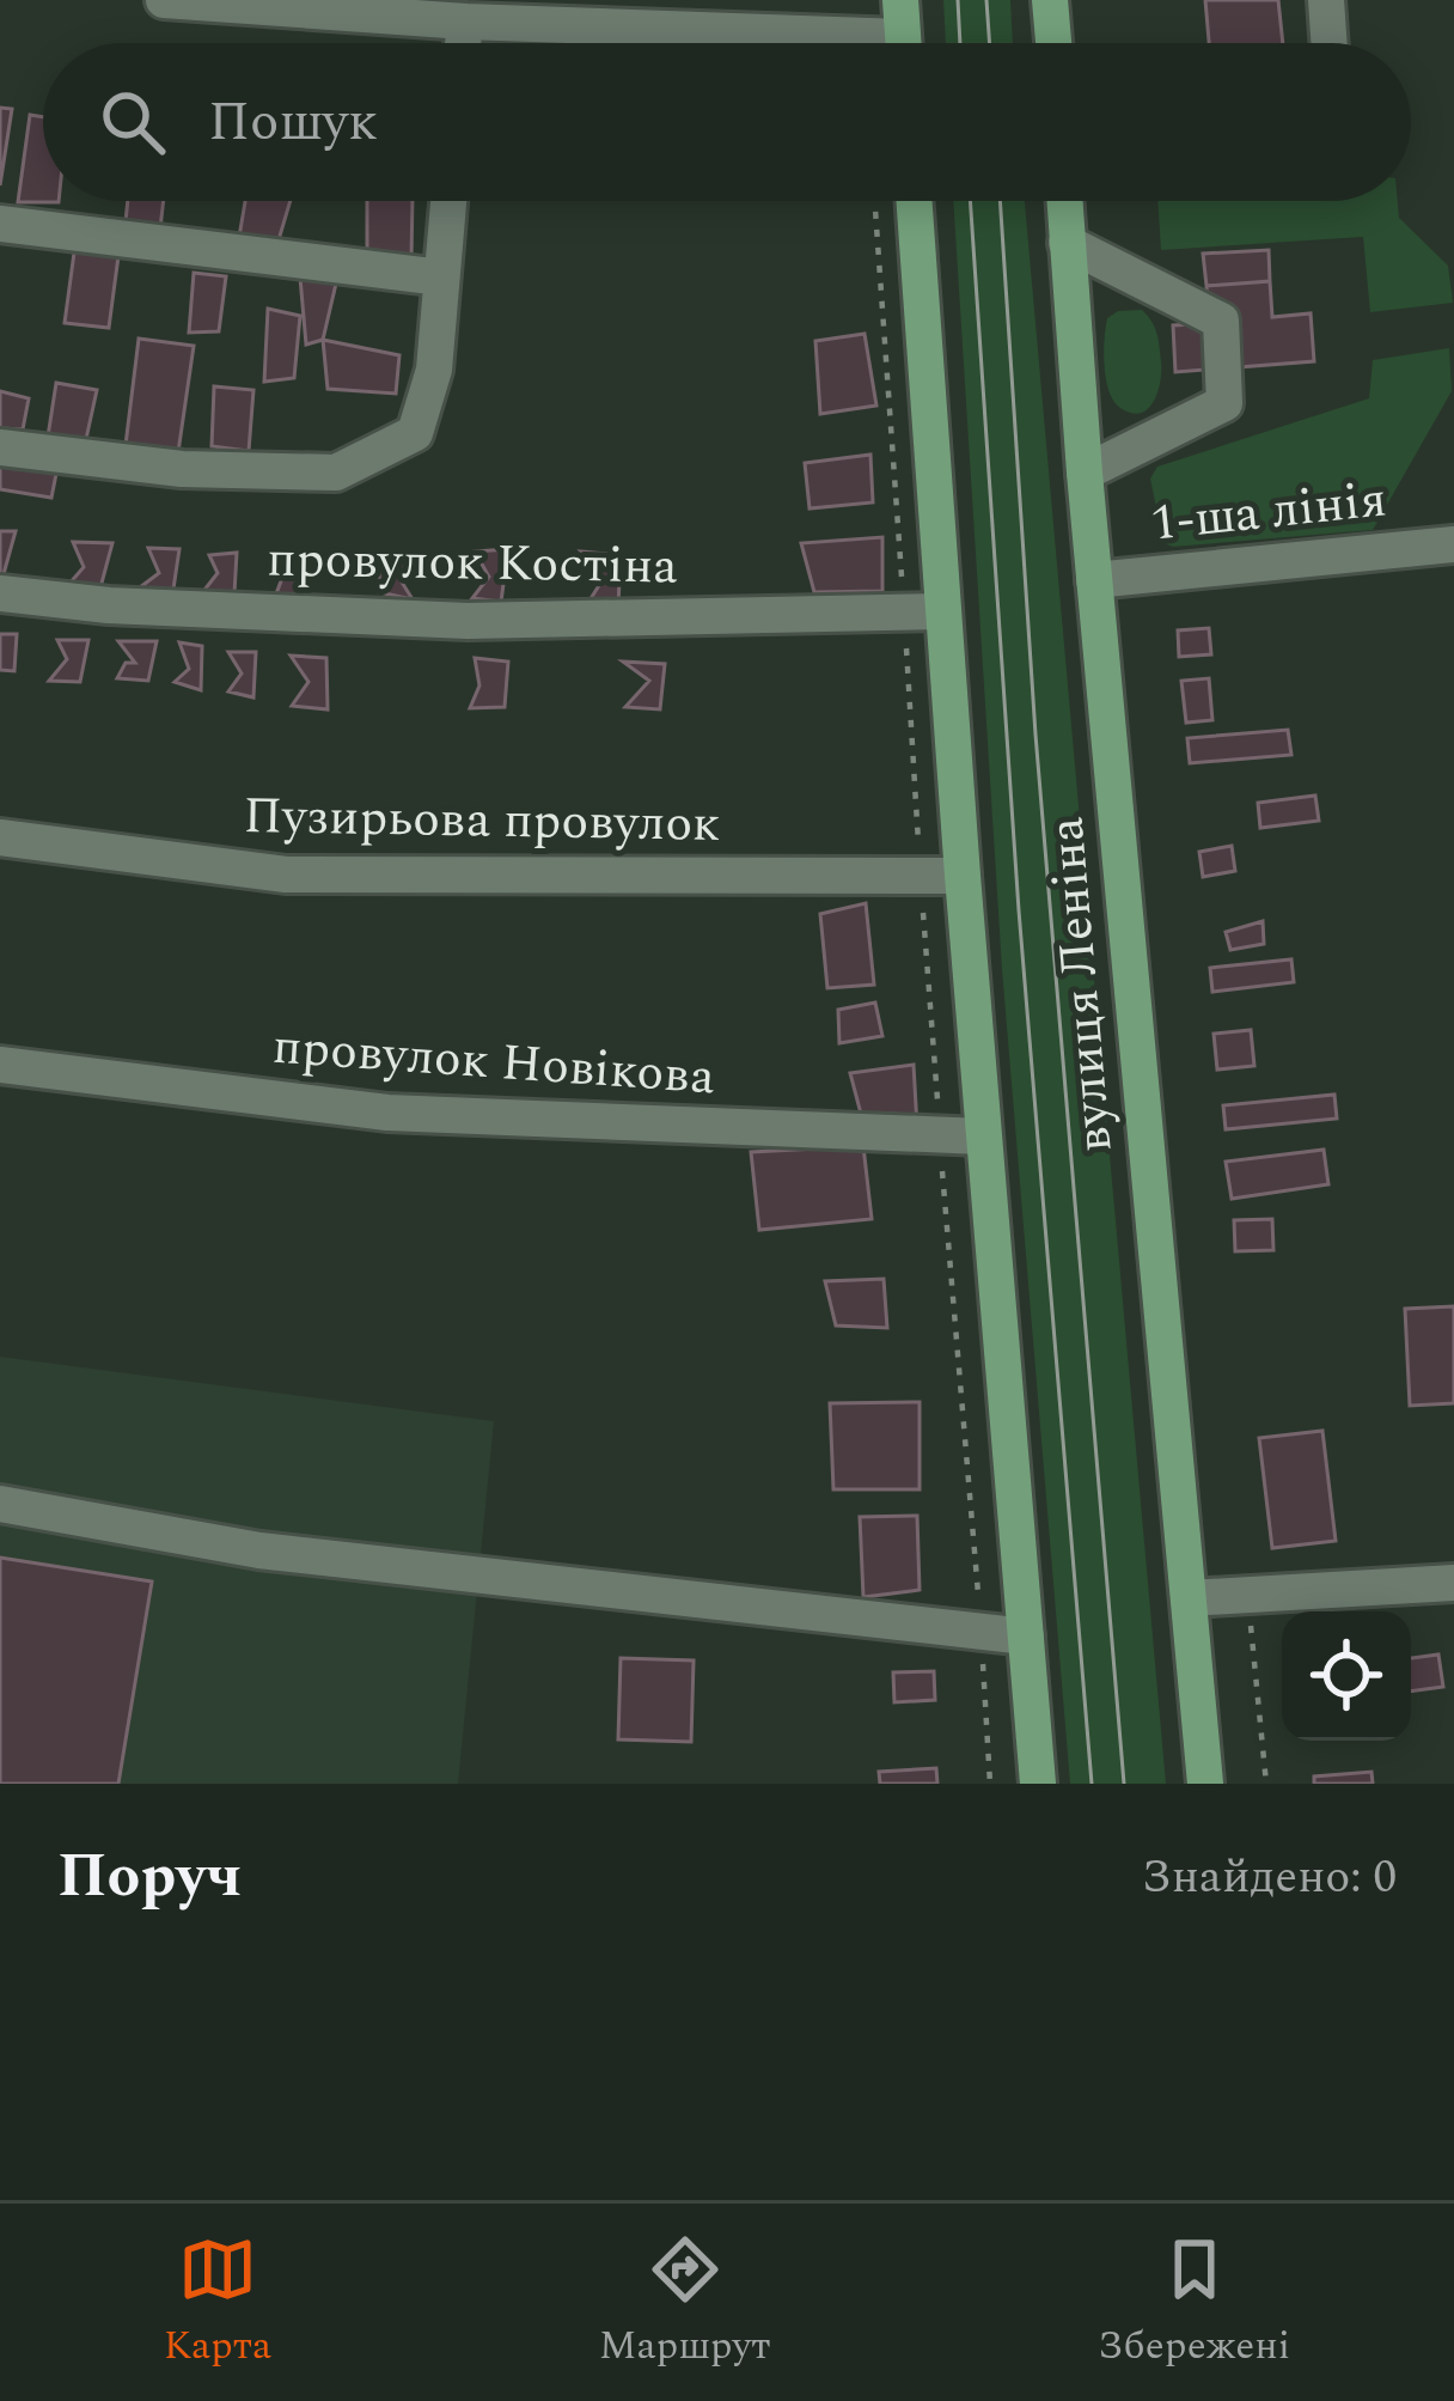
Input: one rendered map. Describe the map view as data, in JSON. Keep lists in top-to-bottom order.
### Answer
{
  "streets": {
    "main road": ["вулиця Леніна"],
    "street": [
      "1-ша лінія",
      "провулок Костіна",
      "Пузирьова провулок",
      "провулок Новікова"
    ]
  },
  "crossings": [
    ["1-ша лінія", "вулиця Леніна"]
  ],
  "page": {
    "search": "Пошук",
    "heading": ["Поруч", "Знайдено: 0"],
    "nav": ["Карта", "Маршрут", "Збережені"]
  }
}
